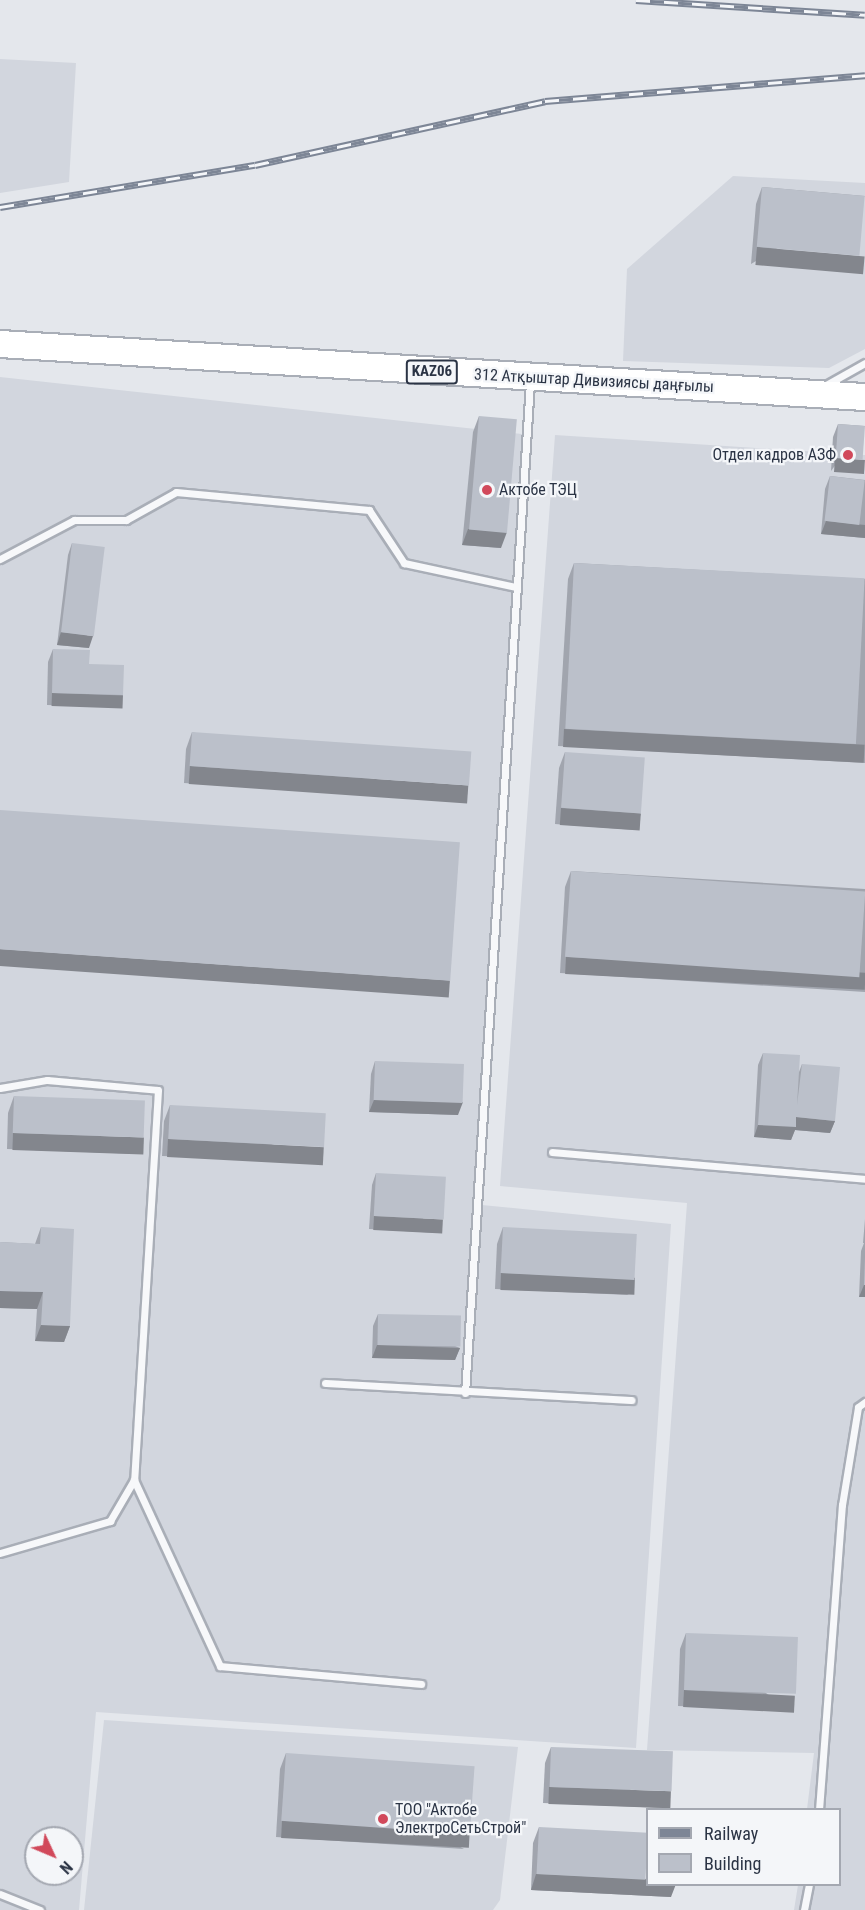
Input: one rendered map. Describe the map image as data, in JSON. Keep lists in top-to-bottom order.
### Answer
{
  "streets": {
    "highway": ["KАZ06", "312 Атқыштар Дивизиясы даңғылы"]
  },
  "places": ["Отдел кадров АЗФ", "Актобе ТЭЦ", "ТОО \"Актобе ЭлектроСетьСтрой\""],
  "legend": ["Railway", "Building"],
  "north": "bottom right"
}
